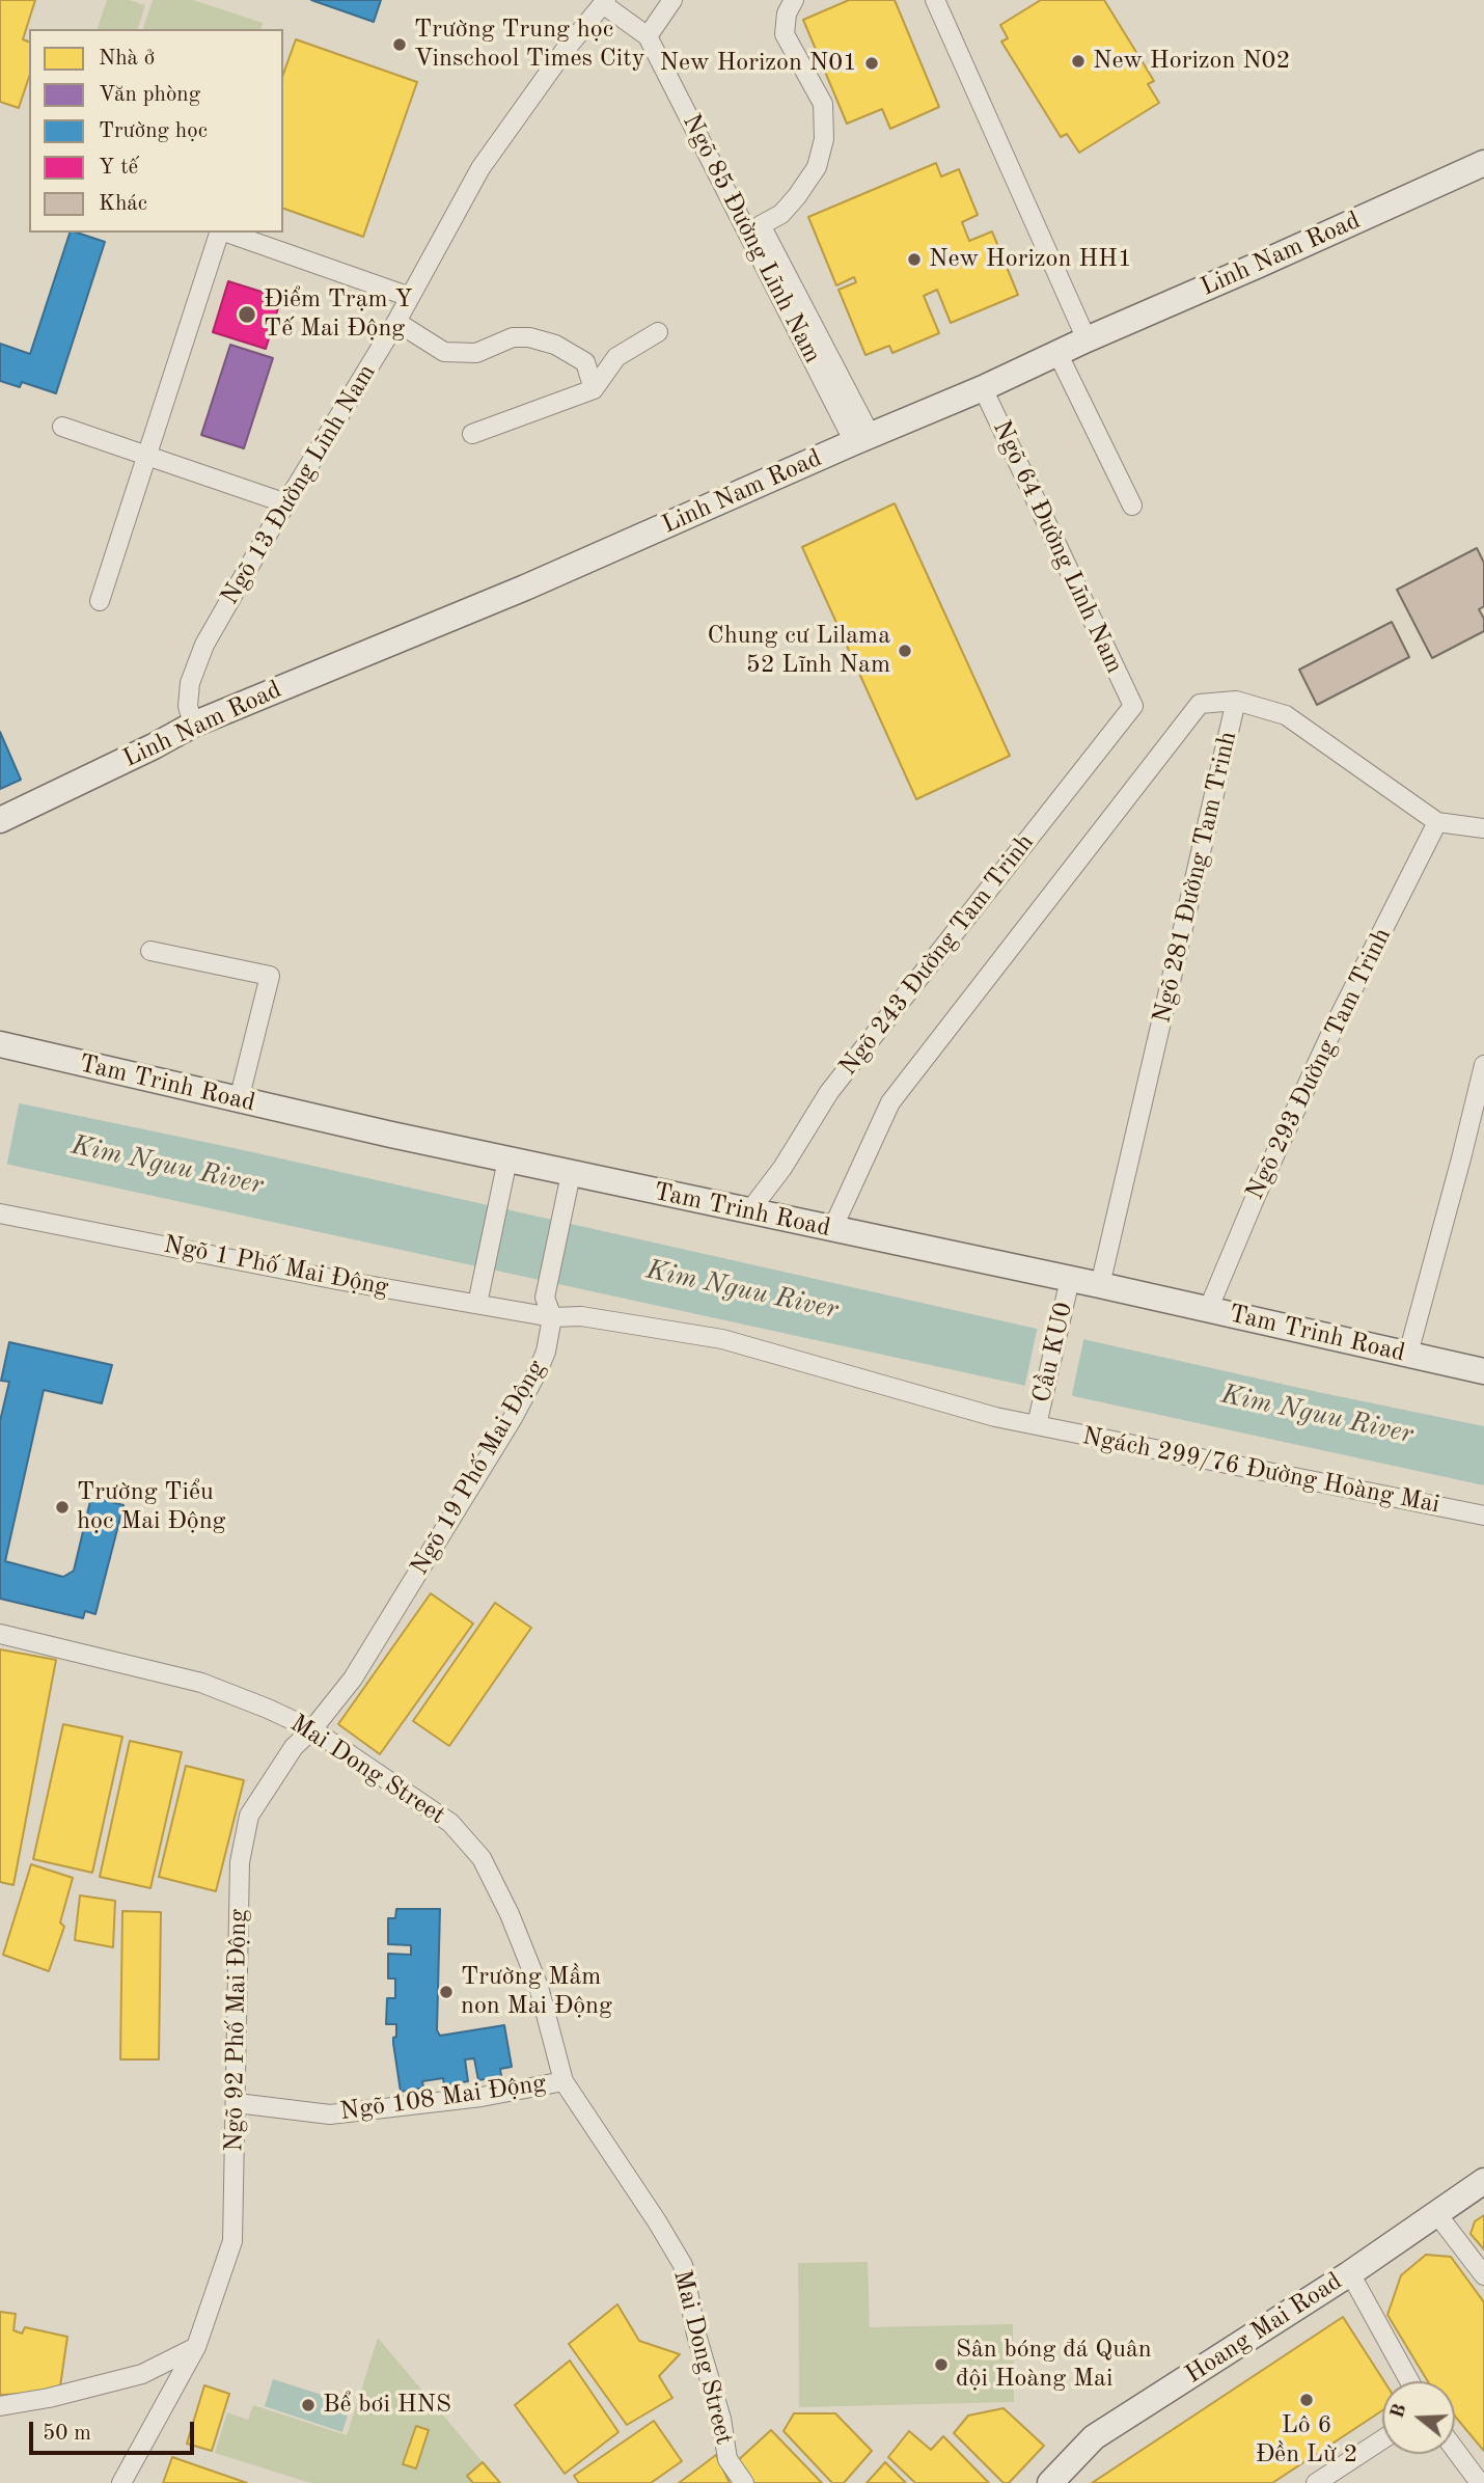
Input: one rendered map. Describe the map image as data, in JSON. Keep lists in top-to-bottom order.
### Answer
{
  "streets": {
    "main road": ["Linh Nam Road", "Tam Trinh Road", "Hoang Mai Road"],
    "street": [
      "Ngõ 85 Đường Lĩnh Nam",
      "Ngõ 13 Đường Lĩnh Nam",
      "Ngõ 64 Đường Lĩnh Nam",
      "Ngõ 281 Đường Tam Trinh",
      "Ngõ 243 Đường Tam Trinh",
      "Ngõ 293 Đường Tam Trinh",
      "Ngõ 1 Phố Mai Động",
      "Cầu KU0",
      "Ngõ 19 Phố Mai Động",
      "Ngách 299/76 Đường Hoàng Mai",
      "Mai Dong Street",
      "Ngõ 92 Phố Mai Động",
      "Ngõ 108 Mai Động"
    ]
  },
  "crossings": [
    ["Ngõ 85 Đường Lĩnh Nam", "Linh Nam Road"],
    ["Ngõ 85 Đường Lĩnh Nam", "Ngõ 13 Đường Lĩnh Nam"],
    ["Linh Nam Road", "Ngõ 13 Đường Lĩnh Nam"],
    ["Linh Nam Road", "Ngõ 64 Đường Lĩnh Nam"],
    ["Ngõ 64 Đường Lĩnh Nam", "Ngõ 243 Đường Tam Trinh"],
    ["Ngõ 281 Đường Tam Trinh", "Ngõ 293 Đường Tam Trinh"],
    ["Ngõ 281 Đường Tam Trinh", "Tam Trinh Road"],
    ["Ngõ 243 Đường Tam Trinh", "Tam Trinh Road"],
    ["Ngõ 293 Đường Tam Trinh", "Tam Trinh Road"],
    ["Tam Trinh Road", "Cầu KU0"],
    ["Ngõ 1 Phố Mai Động", "Ngõ 19 Phố Mai Động"],
    ["Ngõ 1 Phố Mai Động", "Ngách 299/76 Đường Hoàng Mai"],
    ["Cầu KU0", "Ngách 299/76 Đường Hoàng Mai"],
    ["Ngõ 19 Phố Mai Động", "Ngách 299/76 Đường Hoàng Mai"],
    ["Ngõ 19 Phố Mai Động", "Mai Dong Street"],
    ["Ngõ 19 Phố Mai Động", "Ngõ 92 Phố Mai Động"],
    ["Mai Dong Street", "Ngõ 92 Phố Mai Động"],
    ["Mai Dong Street", "Ngõ 108 Mai Động"],
    ["Ngõ 92 Phố Mai Động", "Ngõ 108 Mai Động"]
  ],
  "water": ["Kim Nguu River"],
  "places": [
    "Trường Trung học Vinschool Times City",
    "New Horizon N02",
    "New Horizon N01",
    "New Horizon HH1",
    "Điểm Trạm Y Tế Mai Động",
    "Chung cư Lilama 52 Lĩnh Nam",
    "Trường Tiểu học Mai Động",
    "Trường Mầm non Mai Động",
    "Sân bóng đá Quân đội Hoàng Mai",
    "Lô 6 Đền Lừ 2",
    "Bể bơi HNS"
  ],
  "legend": [
    "Nhà ở",
    "Văn phòng",
    "Trường học",
    "Y tế",
    "Khác"
  ],
  "scale_bar": "50 m",
  "north": "left"
}
